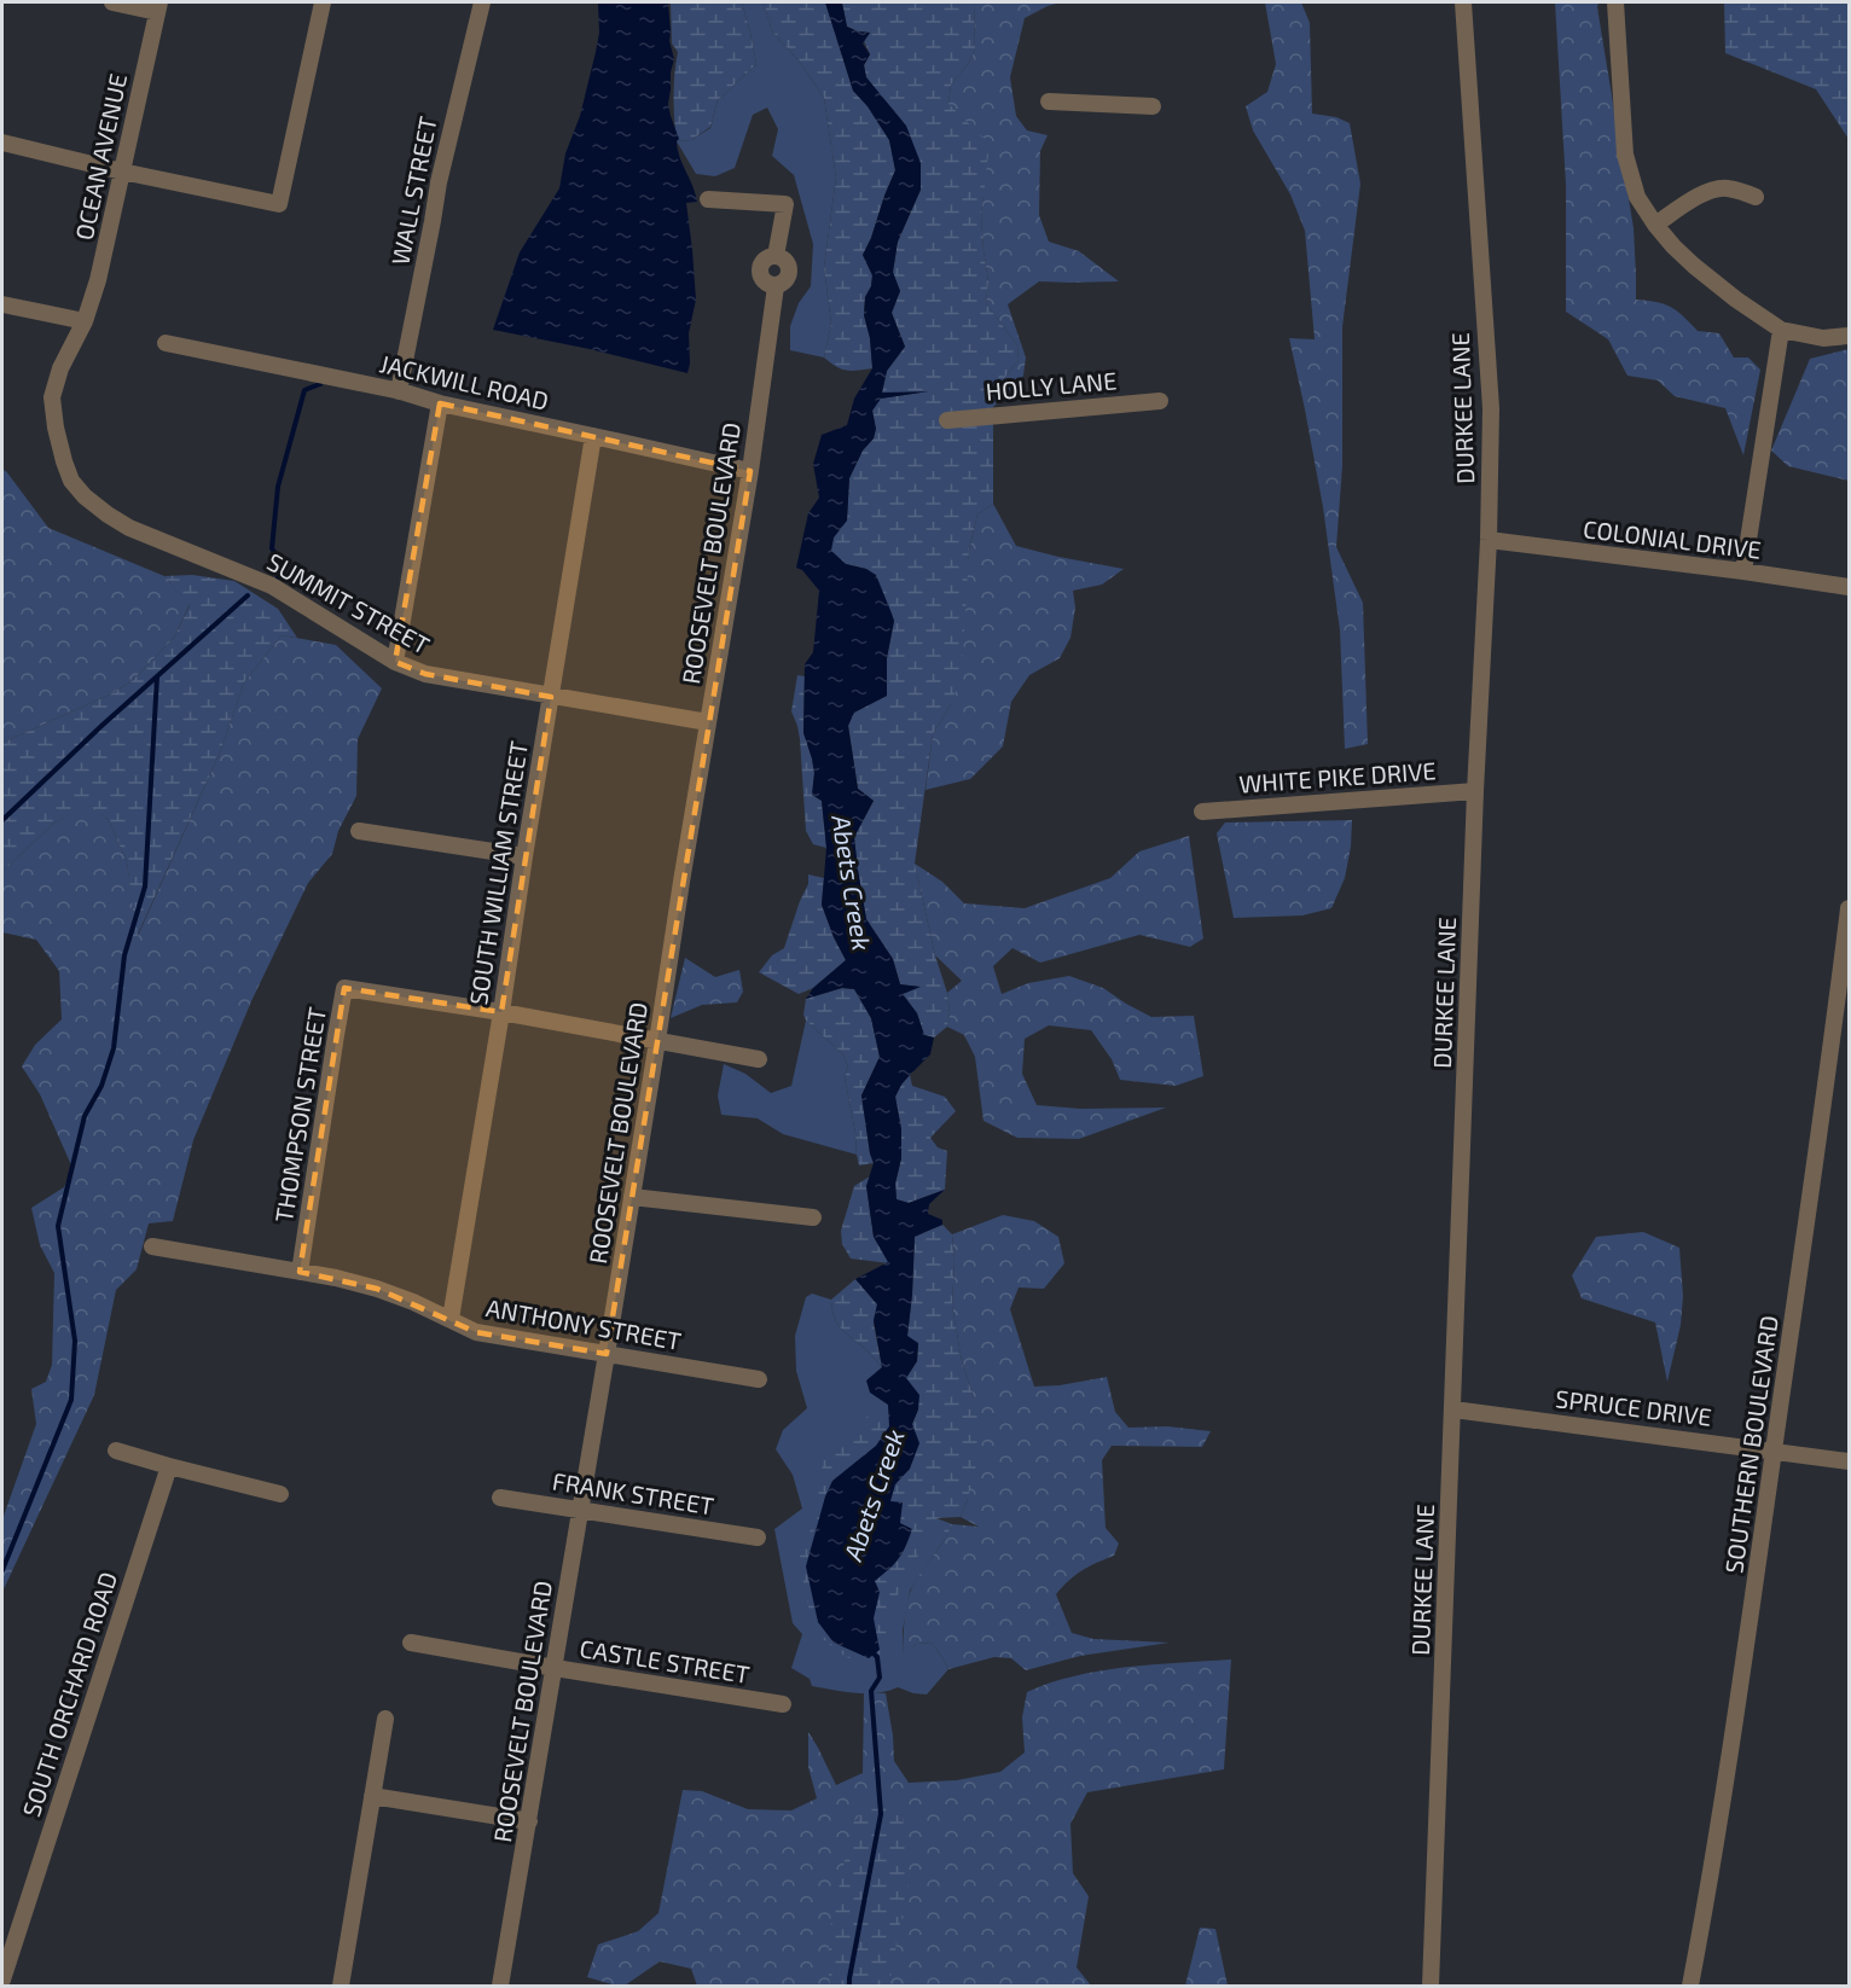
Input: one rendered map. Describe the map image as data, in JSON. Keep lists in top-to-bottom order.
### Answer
{
  "streets": {
    "street": [
      "OCEAN AVENUE",
      "WALL STREET",
      "JACKWILL ROAD",
      "HOLLY LANE",
      "DURKEE LANE",
      "COLONIAL DRIVE",
      "ROOSEVELT BOULEVARD",
      "SUMMIT STREET",
      "WHITE PIKE DRIVE",
      "SOUTH WILLIAM STREET",
      "THOMPSON STREET",
      "ANTHONY STREET",
      "SPRUCE DRIVE",
      "SOUTHERN BOULEVARD",
      "FRANK STREET",
      "CASTLE STREET",
      "SOUTH ORCHARD ROAD"
    ]
  },
  "crossings": [
    ["OCEAN AVENUE", "SUMMIT STREET"],
    ["WALL STREET", "JACKWILL ROAD"],
    ["JACKWILL ROAD", "ROOSEVELT BOULEVARD"],
    ["JACKWILL ROAD", "SOUTH WILLIAM STREET"],
    ["DURKEE LANE", "COLONIAL DRIVE"],
    ["DURKEE LANE", "WHITE PIKE DRIVE"],
    ["DURKEE LANE", "SPRUCE DRIVE"],
    ["ROOSEVELT BOULEVARD", "SUMMIT STREET"],
    ["ROOSEVELT BOULEVARD", "ANTHONY STREET"],
    ["ROOSEVELT BOULEVARD", "FRANK STREET"],
    ["ROOSEVELT BOULEVARD", "CASTLE STREET"],
    ["SUMMIT STREET", "SOUTH WILLIAM STREET"],
    ["SOUTH WILLIAM STREET", "THOMPSON STREET"],
    ["SOUTH WILLIAM STREET", "ANTHONY STREET"],
    ["THOMPSON STREET", "ANTHONY STREET"],
    ["SPRUCE DRIVE", "SOUTHERN BOULEVARD"]
  ],
  "water": ["Abets Creek"]
}
